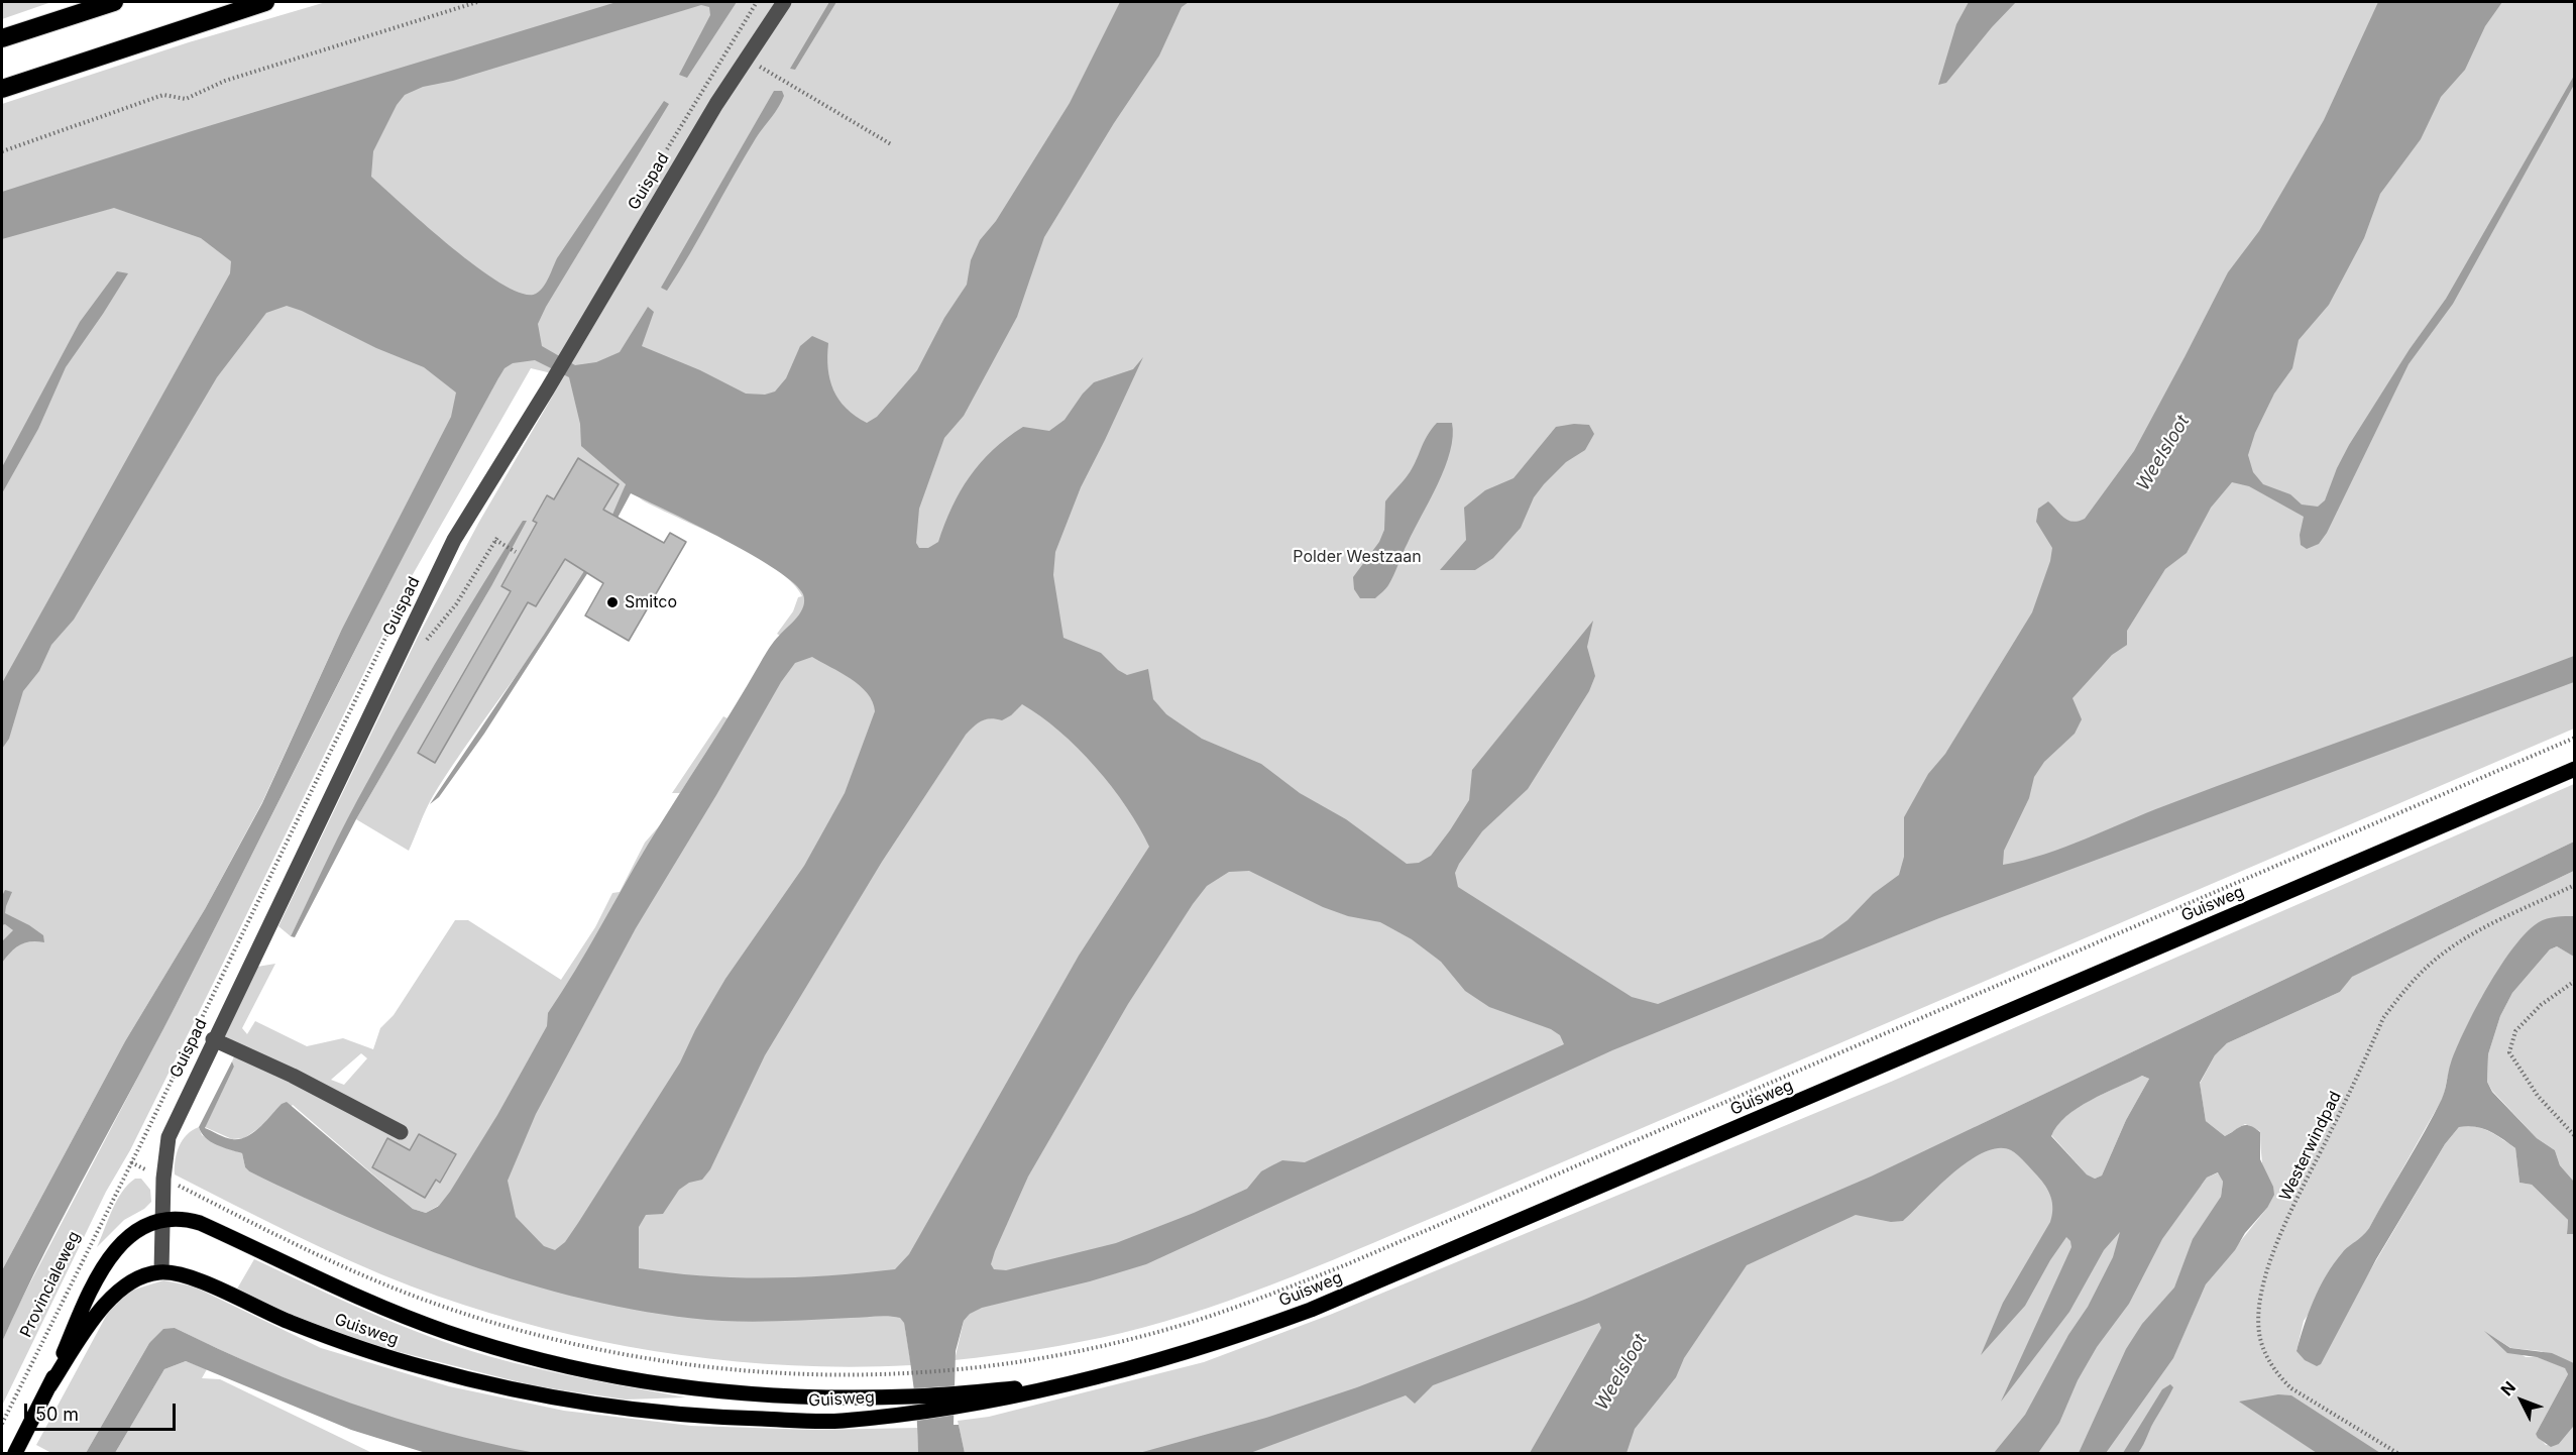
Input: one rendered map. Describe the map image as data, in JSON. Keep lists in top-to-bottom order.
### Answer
{
  "streets": {
    "main road": ["Guisweg"],
    "street": ["Guispad"],
    "path": ["Westerwindpad", "Provincialeweg"]
  },
  "crossings": [
    ["Guispad", "Guisweg"]
  ],
  "water": ["Weelsloot"],
  "parks": ["Polder Westzaan"],
  "places": ["Smitco"],
  "scale_bar": "50 m",
  "north": "top left"
}
